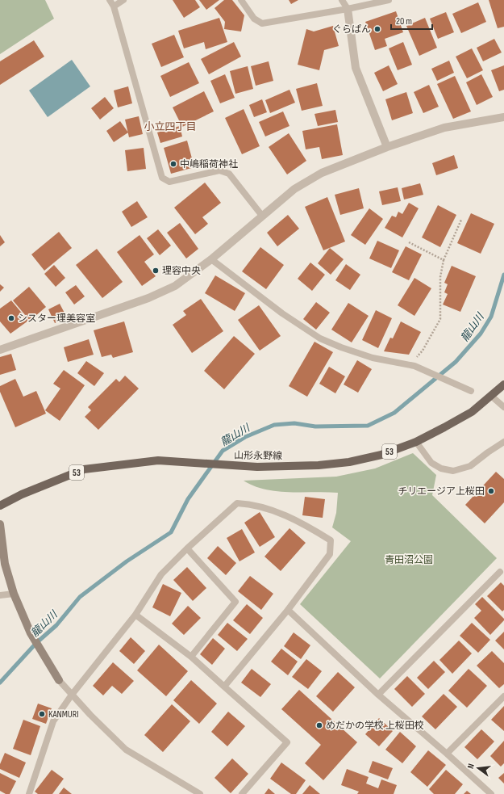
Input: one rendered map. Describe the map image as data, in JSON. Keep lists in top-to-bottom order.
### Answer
{
  "streets": {
    "main road": ["53", "山形永野線"]
  },
  "districts": ["小立四丁目"],
  "water": ["龍山川"],
  "parks": ["青田沼公園"],
  "places": [
    "ぐらぱん",
    "中嶋稲荷神社",
    "理容中央",
    "シスター理美容室",
    "チリエージア上桜田",
    "KANMURI",
    "めだかの学校 上桜田校"
  ],
  "scale_bar": "20 m",
  "north": "left"
}
